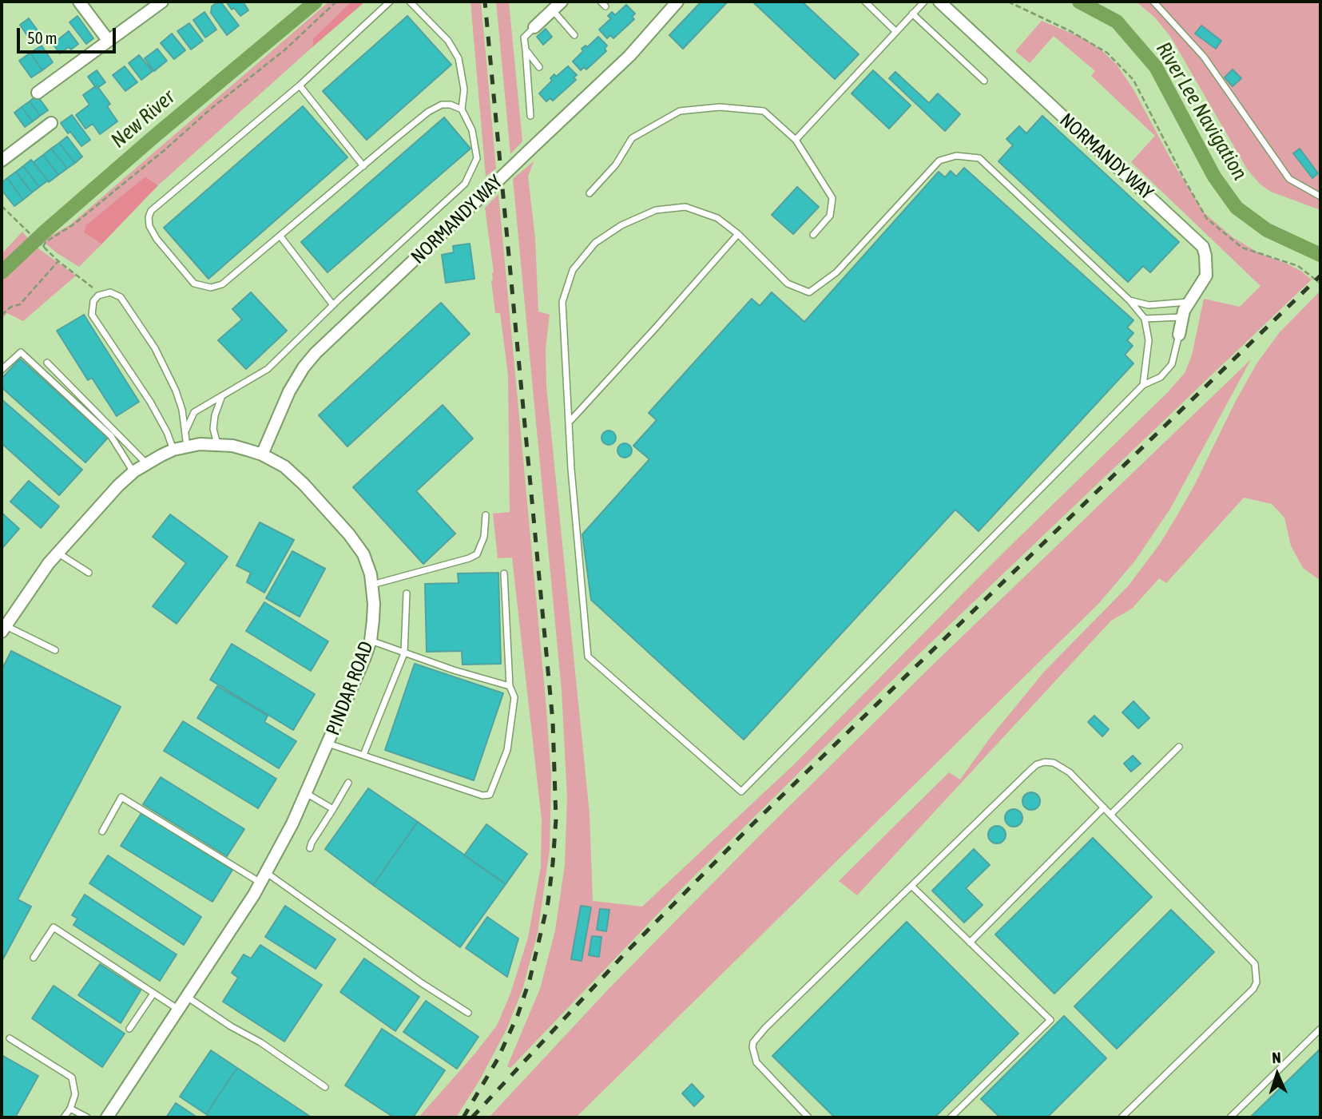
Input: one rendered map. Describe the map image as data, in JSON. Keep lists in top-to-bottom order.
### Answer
{
  "streets": {
    "street": ["NORMANDY WAY", "PINDAR ROAD"]
  },
  "crossings": [
    ["NORMANDY WAY", "PINDAR ROAD"]
  ],
  "water": ["River Lee Navigation", "New River"],
  "scale_bar": "50 m",
  "north": "top"
}
